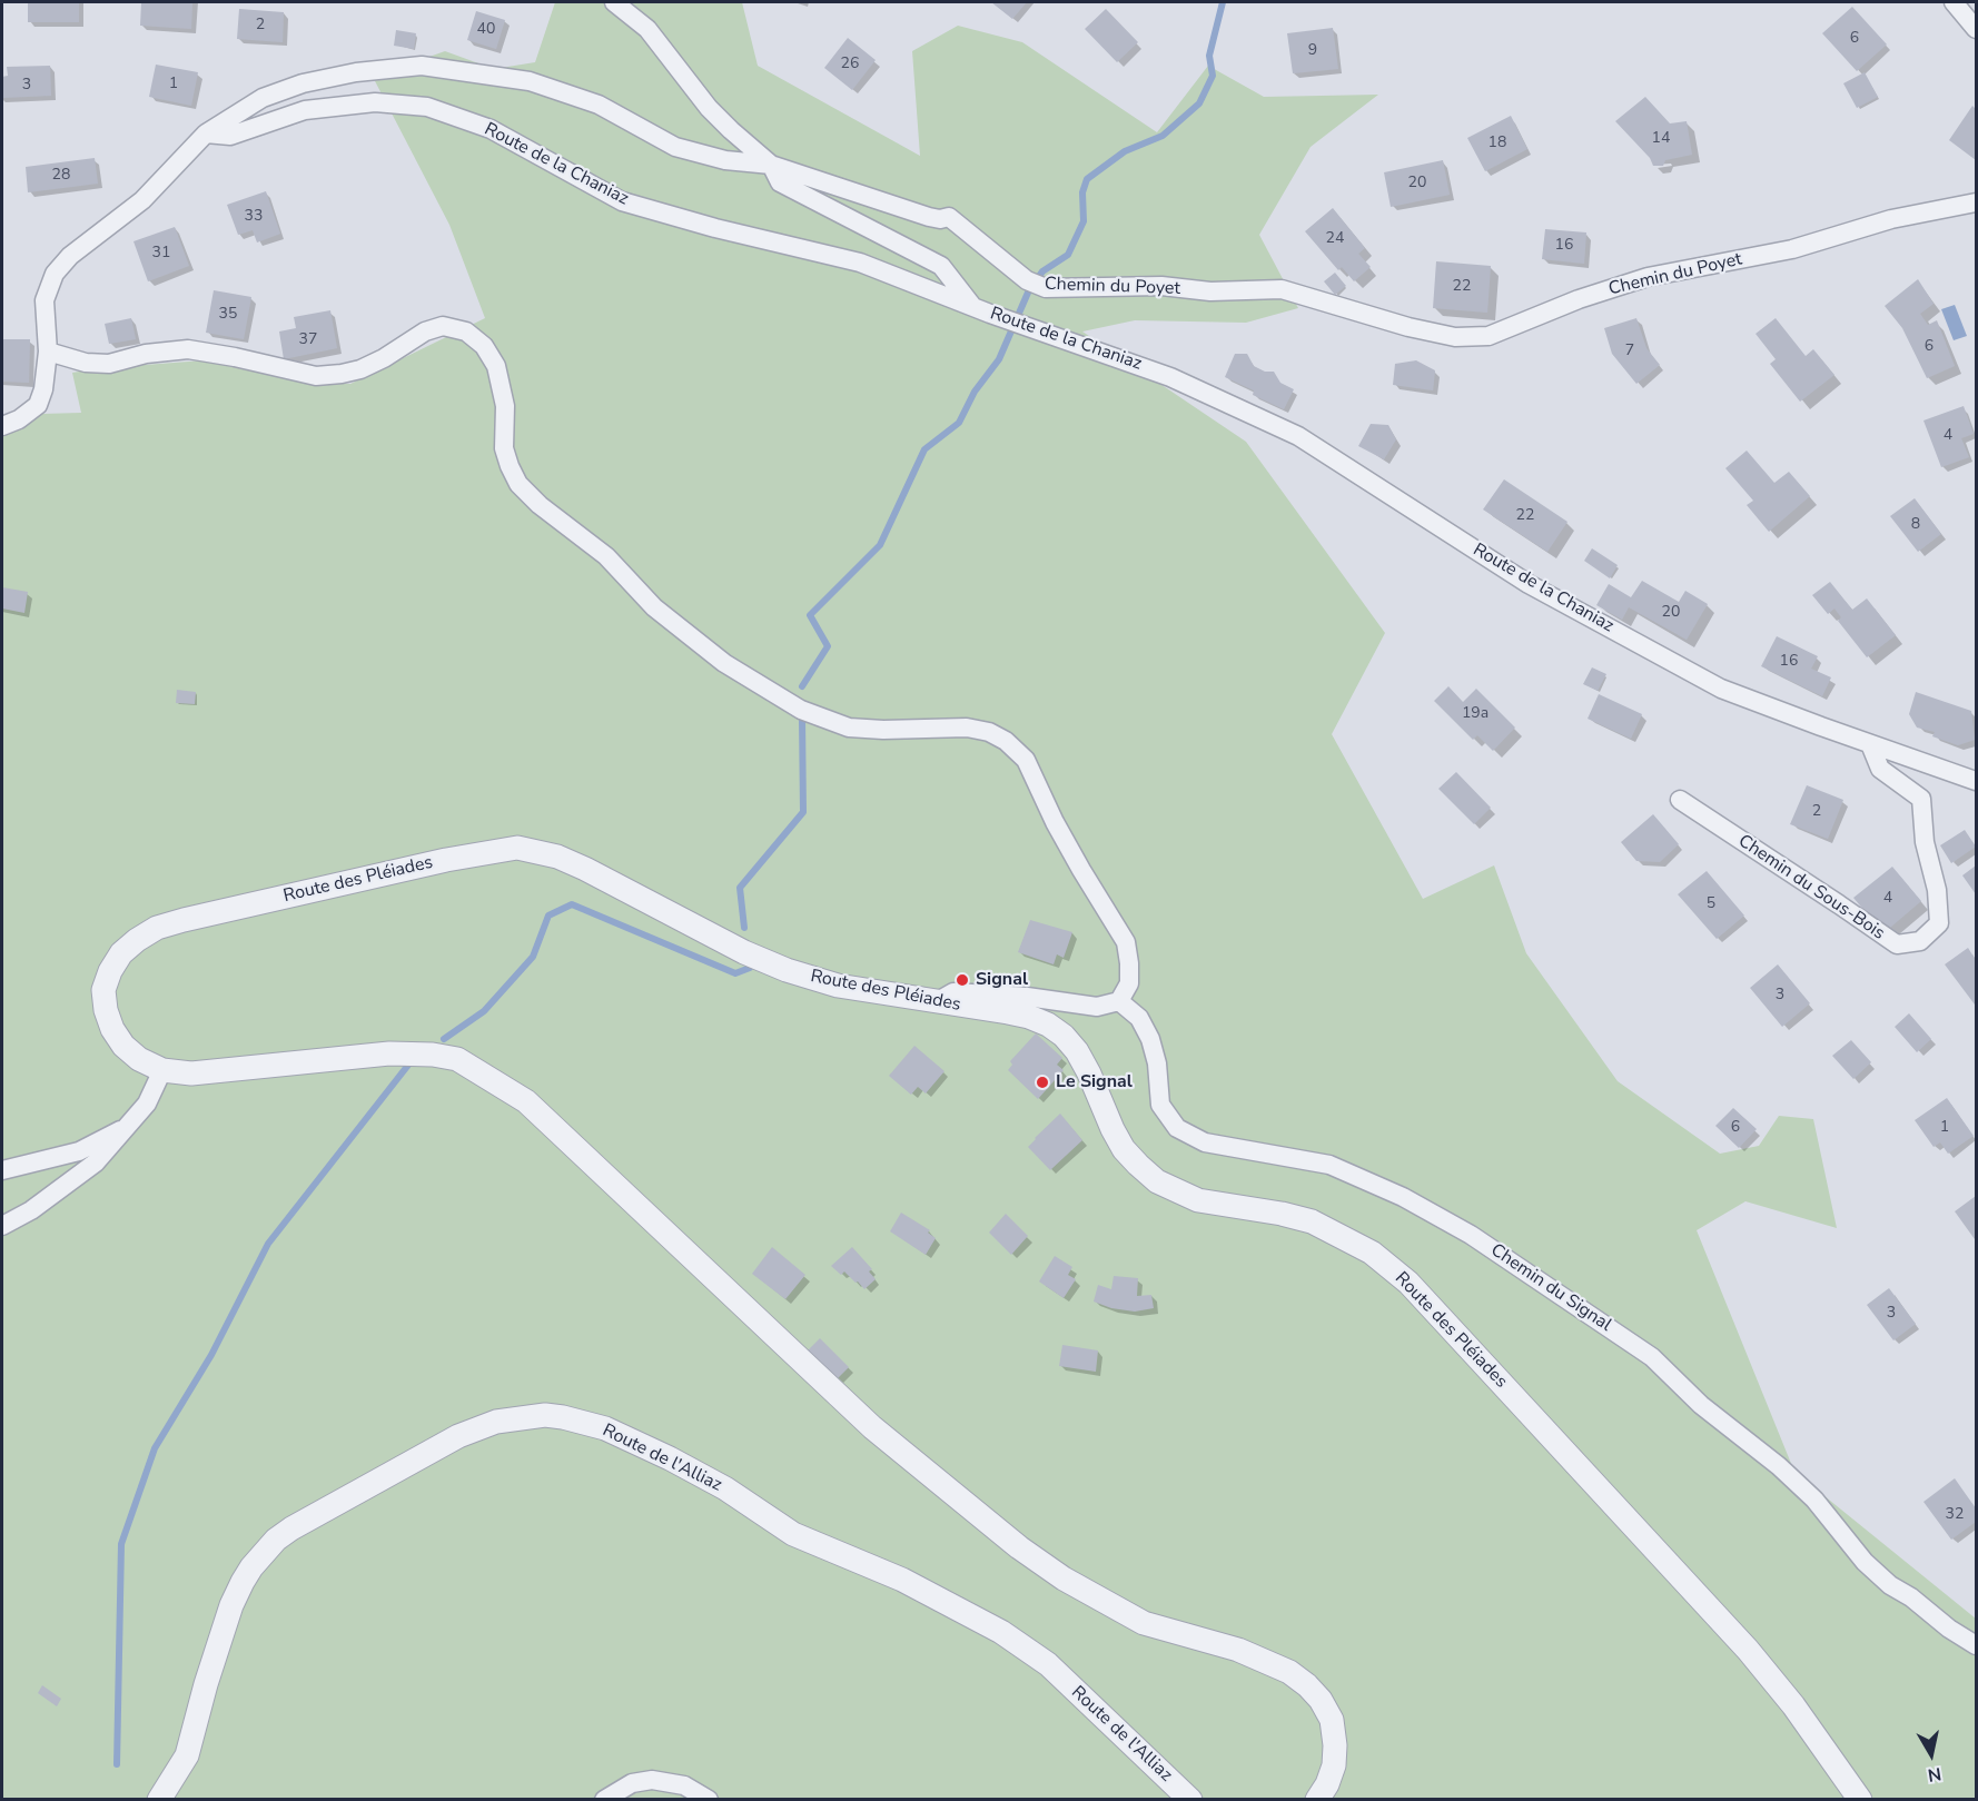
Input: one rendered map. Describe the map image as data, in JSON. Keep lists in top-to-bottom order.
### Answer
{
  "streets": {
    "street": [
      "Route de la Chaniaz",
      "Chemin du Poyet",
      "Route des Pléiades",
      "Chemin du Sous-Bois",
      "Chemin du Signal",
      "Route de l'Alliaz"
    ]
  },
  "crossings": [
    ["Route de la Chaniaz", "Chemin du Poyet"],
    ["Route de la Chaniaz", "Chemin du Sous-Bois"]
  ],
  "places": ["Signal", "Le Signal"],
  "house_numbers": [
    "2",
    "40",
    "6",
    "9",
    "26",
    "1",
    "3",
    "14",
    "18",
    "28",
    "20",
    "33",
    "24",
    "16",
    "31",
    "22",
    "35",
    "37",
    "6",
    "7",
    "4",
    "22",
    "8",
    "20",
    "16",
    "19a",
    "2",
    "4",
    "5",
    "3",
    "6",
    "1",
    "3",
    "32"
  ],
  "north": "bottom"
}
